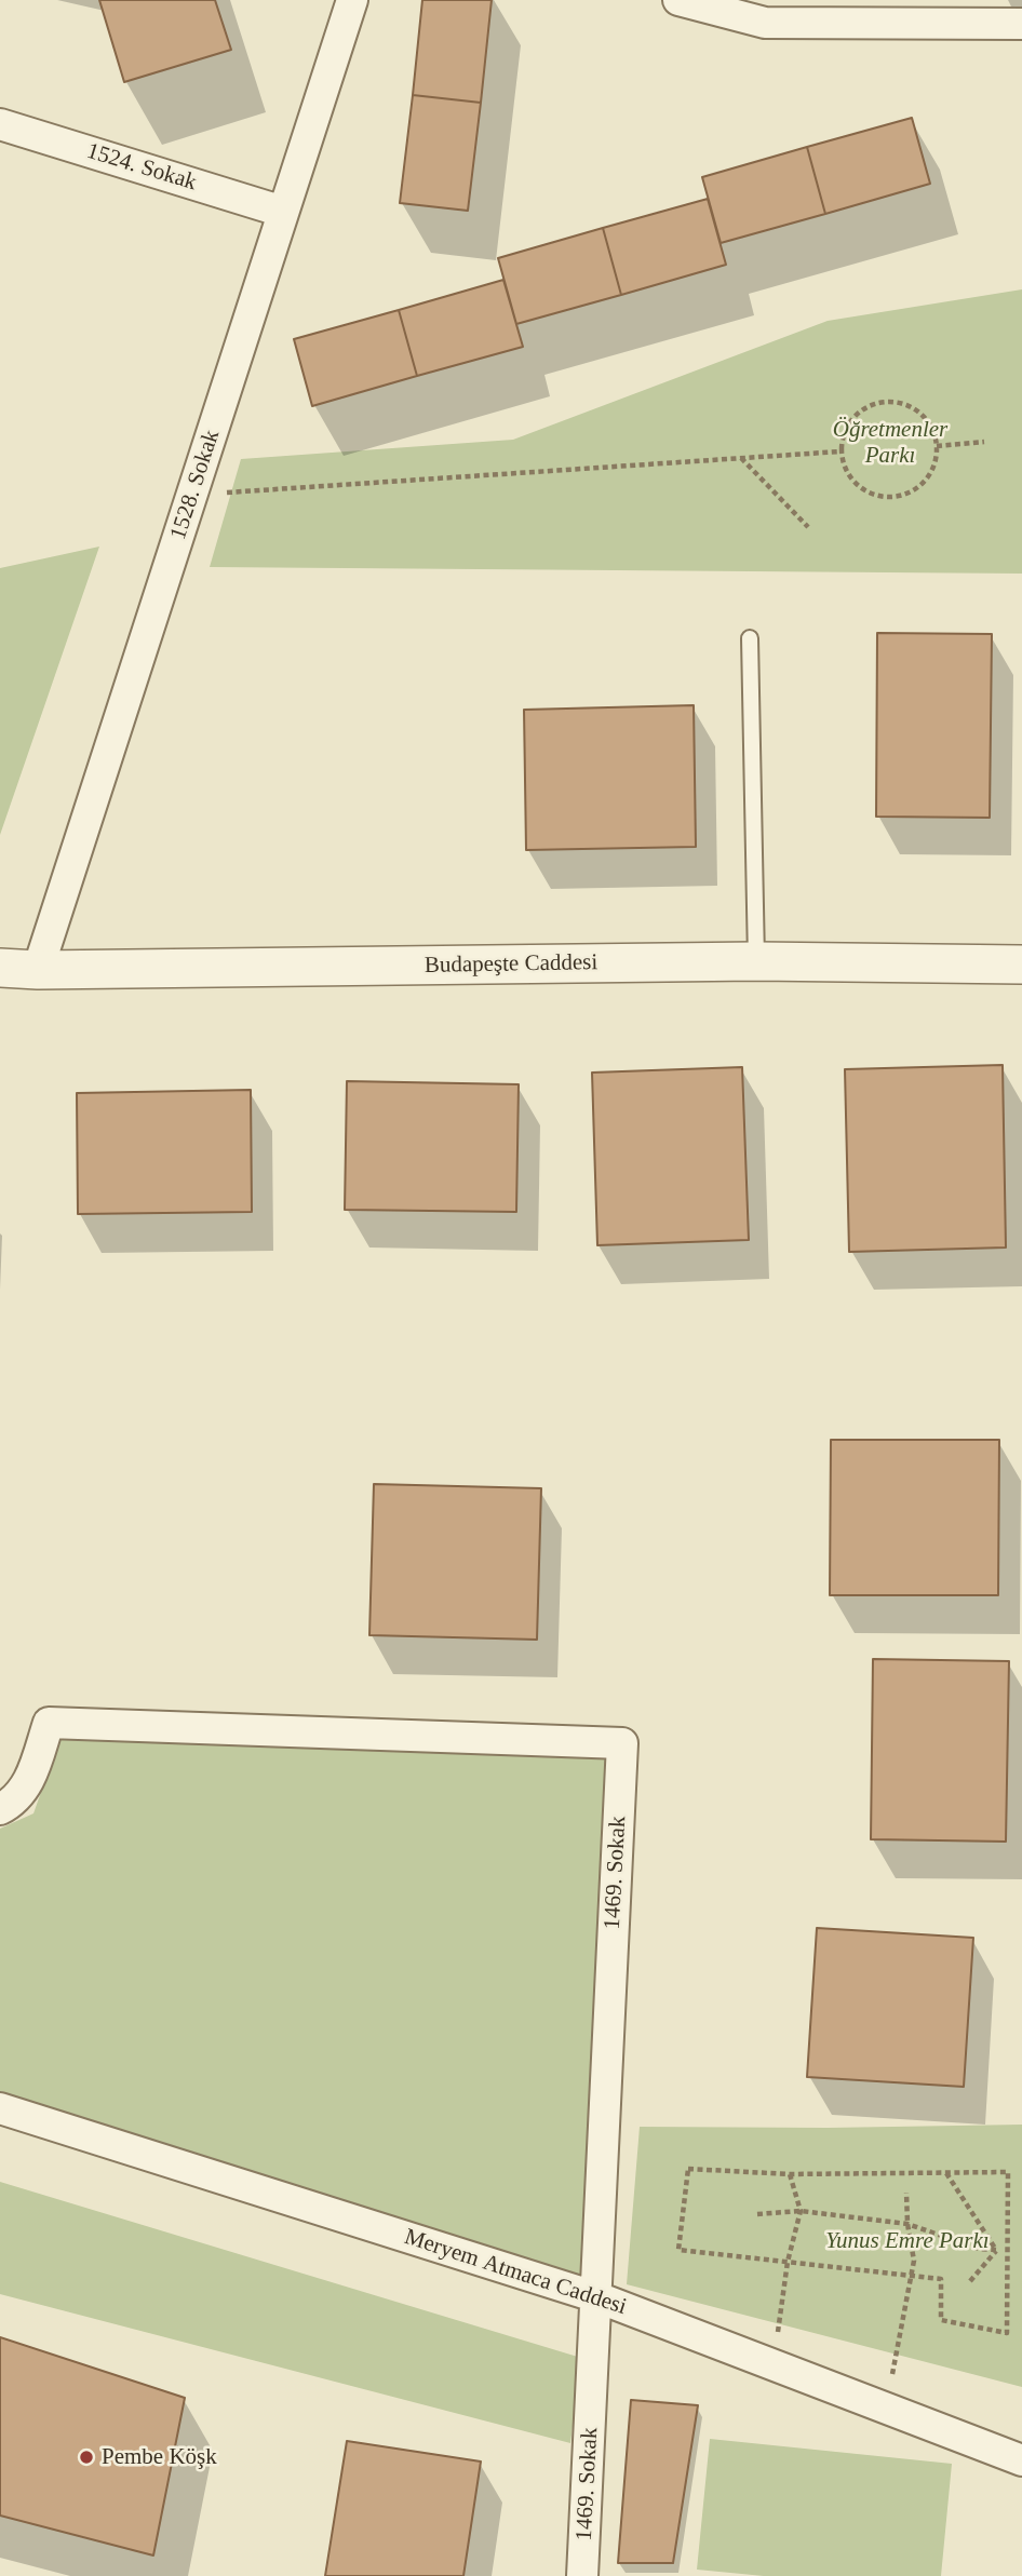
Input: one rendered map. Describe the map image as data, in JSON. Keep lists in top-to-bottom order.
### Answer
{
  "streets": {
    "street": [
      "1524. Sokak",
      "1528. Sokak",
      "Budapeşte Caddesi",
      "1469. Sokak",
      "Meryem Atmaca Caddesi"
    ]
  },
  "crossings": [
    ["1524. Sokak", "1528. Sokak"],
    ["1528. Sokak", "Budapeşte Caddesi"],
    ["1469. Sokak", "Meryem Atmaca Caddesi"]
  ],
  "parks": ["Öğretmenler Parkı", "Yunus Emre Parkı"],
  "places": ["Pembe Köşk"]
}
